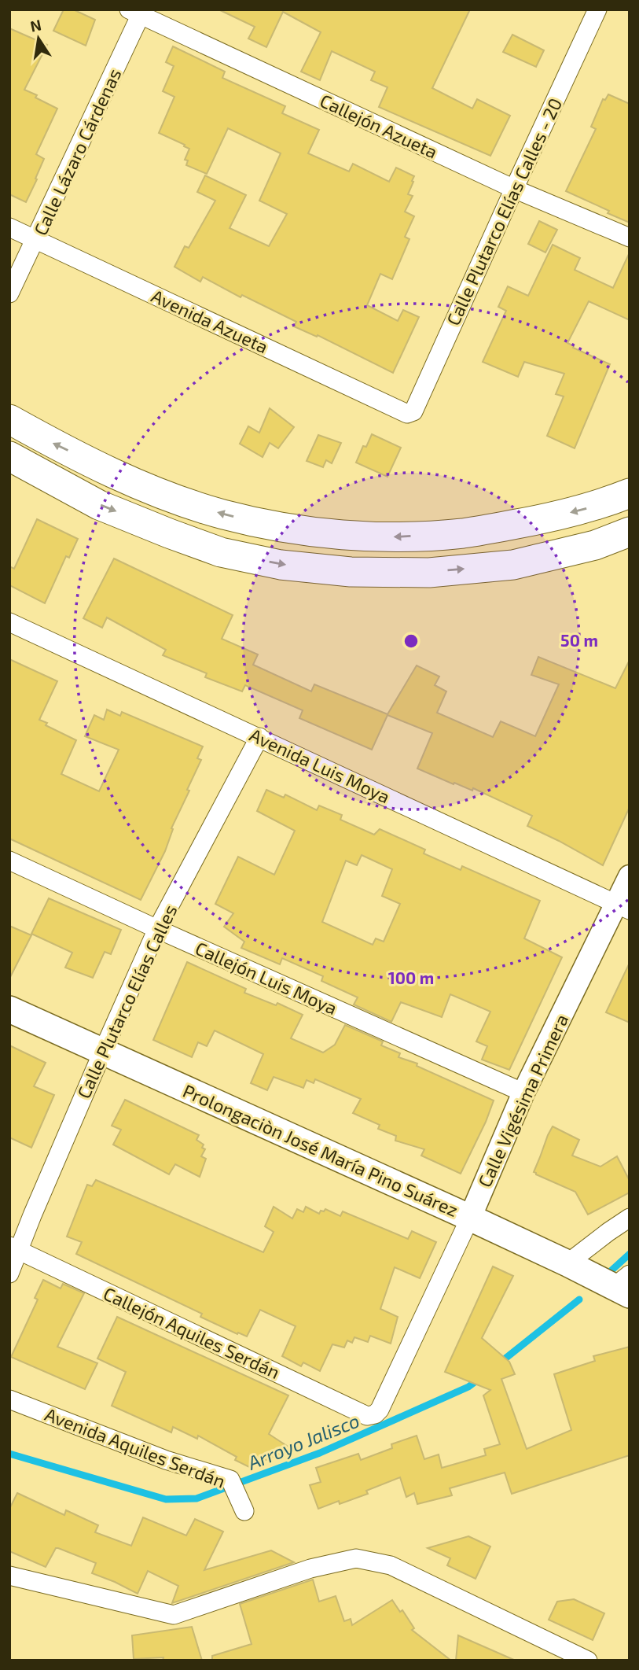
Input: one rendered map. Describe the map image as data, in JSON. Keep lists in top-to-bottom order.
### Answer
{
  "streets": {
    "main road": ["Prolongaciòn José María Pino Suárez"],
    "street": [
      "Callejón Azueta",
      "Calle Lázaro Cárdenas",
      "Calle Plutarco Elías Calles - 20",
      "Avenida Azueta",
      "Avenida Luis Moya",
      "Callejón Luis Moya",
      "Calle Plutarco Elías Calles",
      "Calle Vigésima Primera",
      "Callejón Aquiles Serdán",
      "Avenida Aquiles Serdán"
    ]
  },
  "crossings": [
    ["Callejón Azueta", "Calle Lázaro Cárdenas"],
    ["Callejón Azueta", "Calle Plutarco Elías Calles - 20"],
    ["Calle Lázaro Cárdenas", "Avenida Azueta"],
    ["Calle Plutarco Elías Calles - 20", "Avenida Azueta"],
    ["Avenida Luis Moya", "Calle Plutarco Elías Calles"],
    ["Avenida Luis Moya", "Calle Vigésima Primera"],
    ["Callejón Luis Moya", "Calle Plutarco Elías Calles"],
    ["Callejón Luis Moya", "Calle Vigésima Primera"],
    ["Calle Plutarco Elías Calles", "Prolongaciòn José María Pino Suárez"],
    ["Calle Plutarco Elías Calles", "Callejón Aquiles Serdán"],
    ["Calle Vigésima Primera", "Prolongaciòn José María Pino Suárez"],
    ["Calle Vigésima Primera", "Callejón Aquiles Serdán"]
  ],
  "water": ["Arroyo Jalisco"],
  "north": "top",
  "rings": ["50 m", "100 m"]
}
